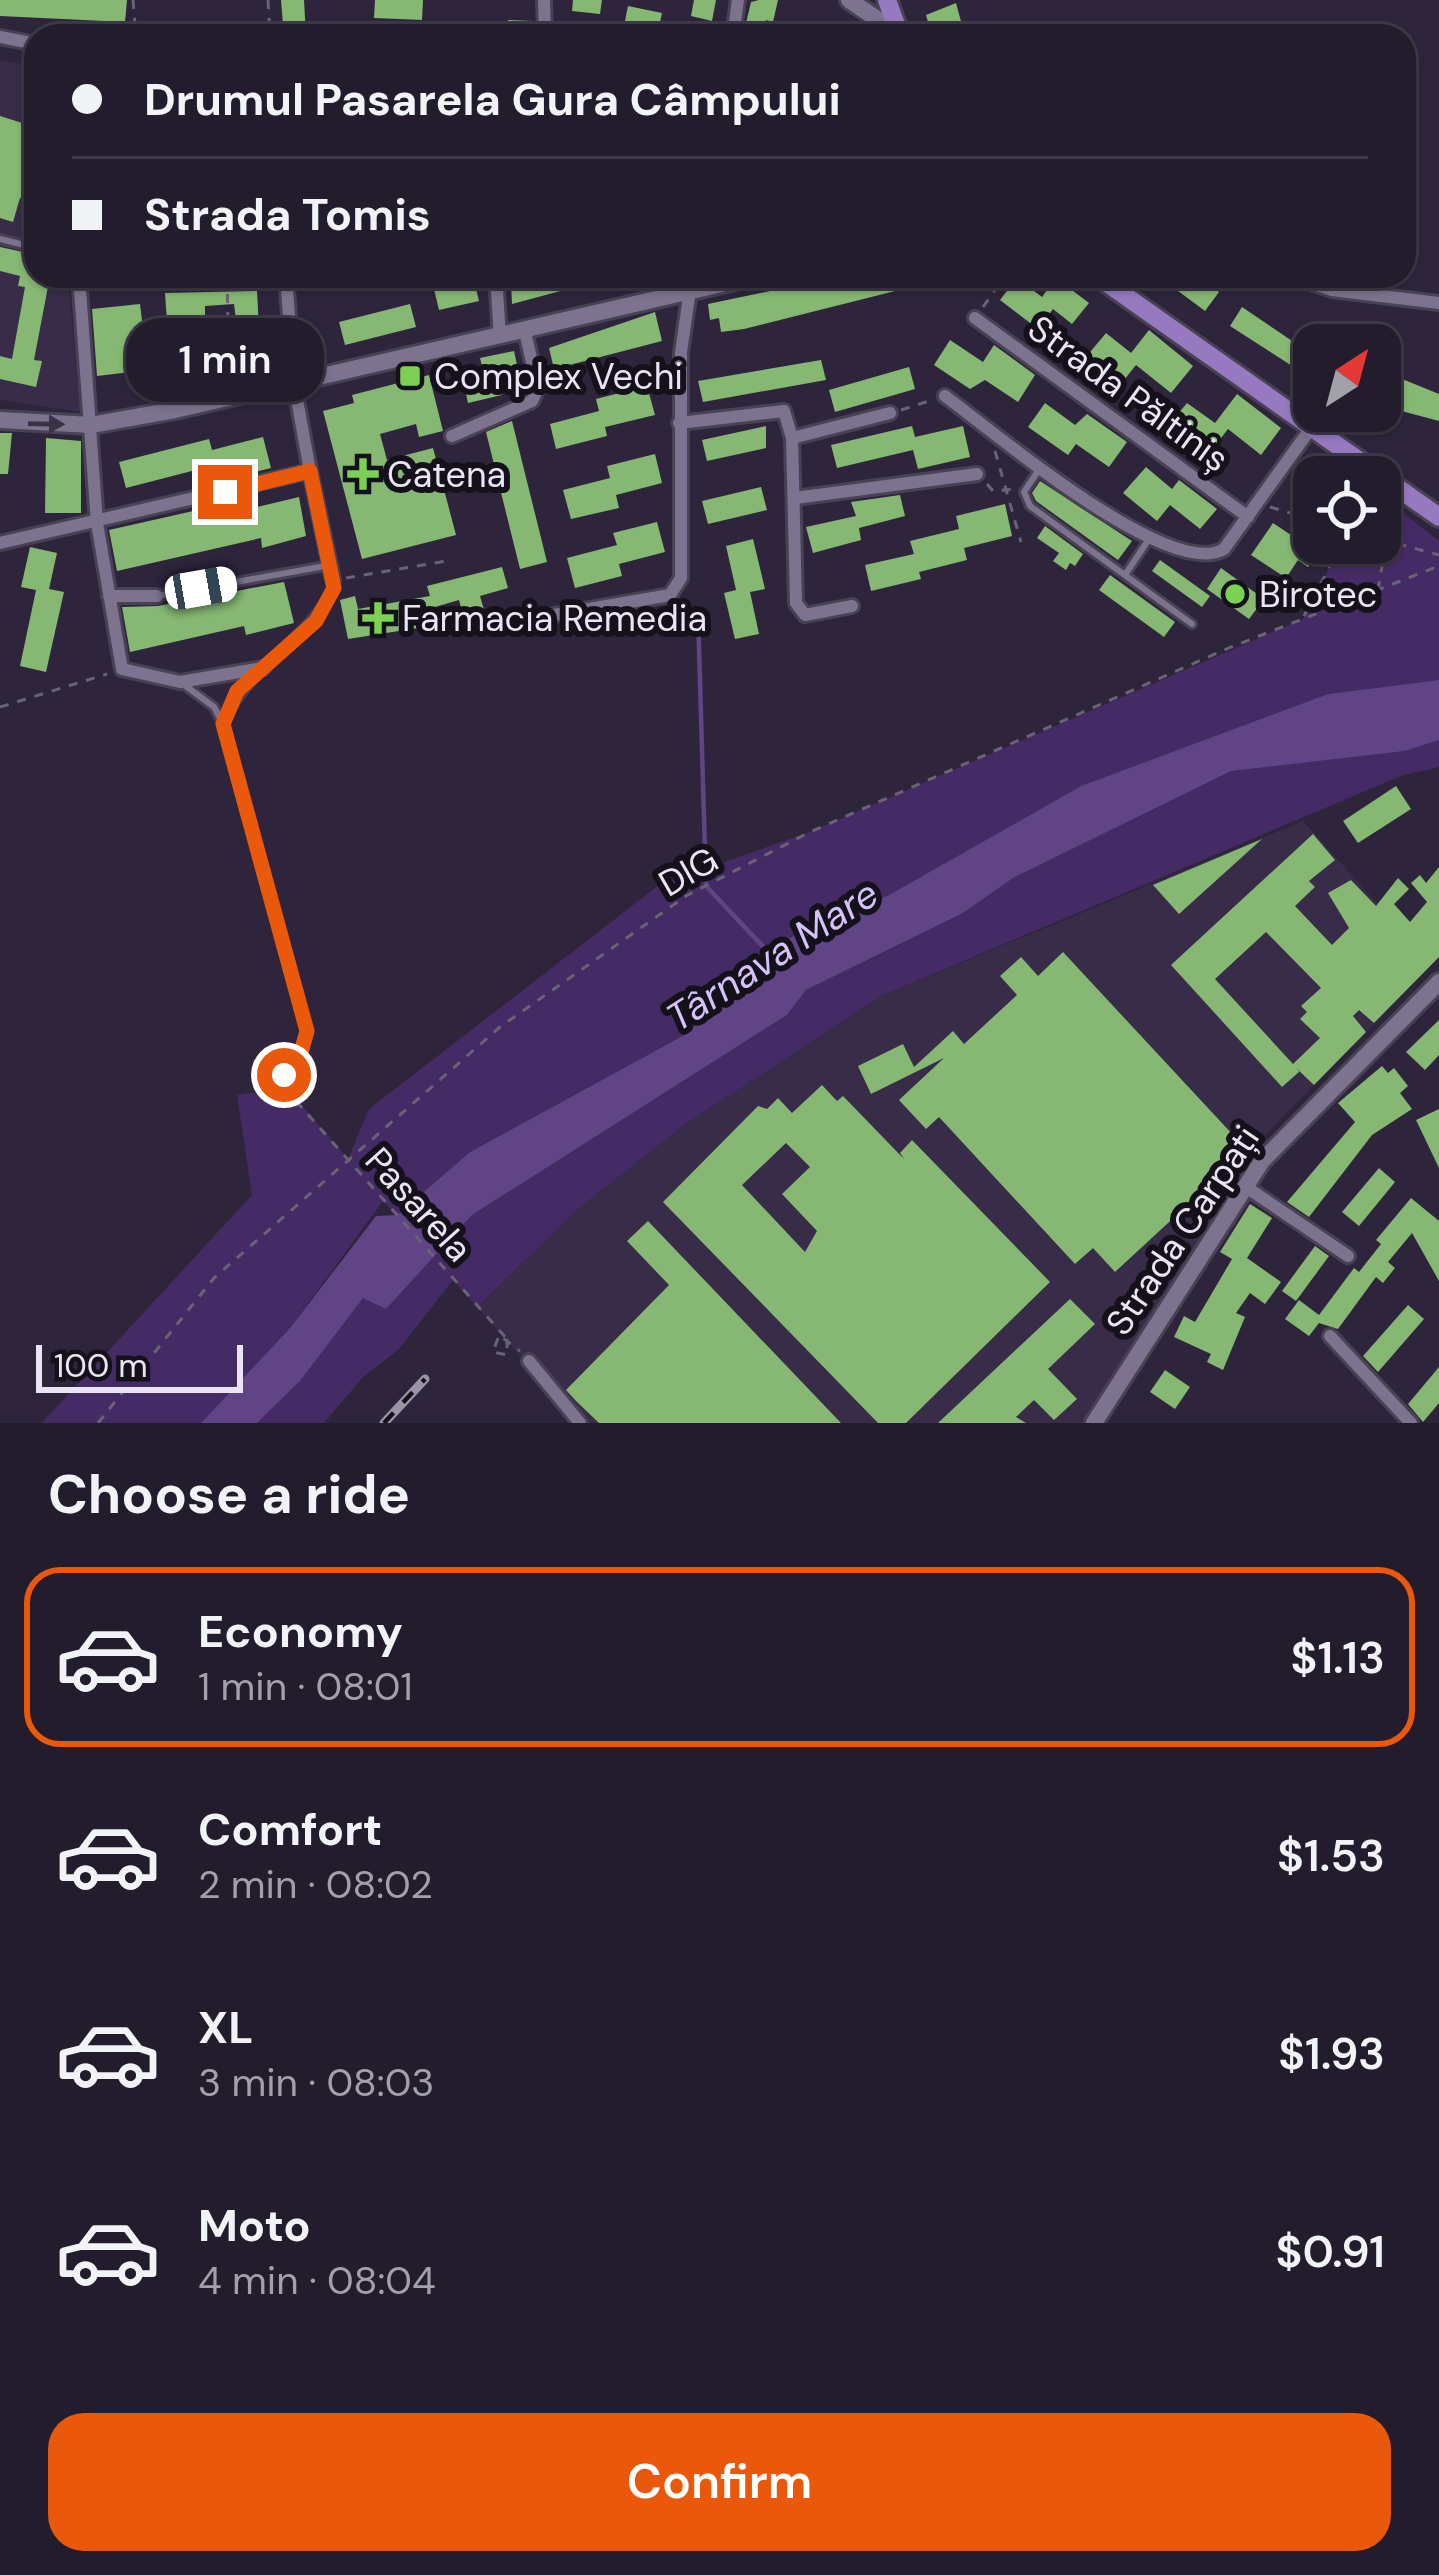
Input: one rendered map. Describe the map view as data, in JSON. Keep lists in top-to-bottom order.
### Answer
{
  "streets": {
    "main road": ["Strada Carpați"],
    "street": ["Strada Păltiniș"],
    "path": ["DIG", "Pasarela"]
  },
  "water": ["Târnava Mare"],
  "places": {
    "transit": ["Complex Vechi"],
    "health": ["Catena", "Farmacia Remedia"],
    "other": ["Birotec"]
  },
  "scale_bar": "100 m",
  "north": "top right",
  "page": {
    "banner": ["Drumul Pasarela Gura Câmpului", "Strada Tomis"],
    "bubble": "1 min",
    "scale": "100 m",
    "heading": "Choose a ride",
    "list": [
      {
        "name": "Economy",
        "note": "1 min · 08:01",
        "value": "$1.13"
      },
      {
        "name": "Comfort",
        "note": "2 min · 08:02",
        "value": "$1.53"
      },
      {
        "name": "XL",
        "note": "3 min · 08:03",
        "value": "$1.93"
      },
      {
        "name": "Moto",
        "note": "4 min · 08:04",
        "value": "$0.91"
      }
    ],
    "buttons": "Confirm"
  }
}
